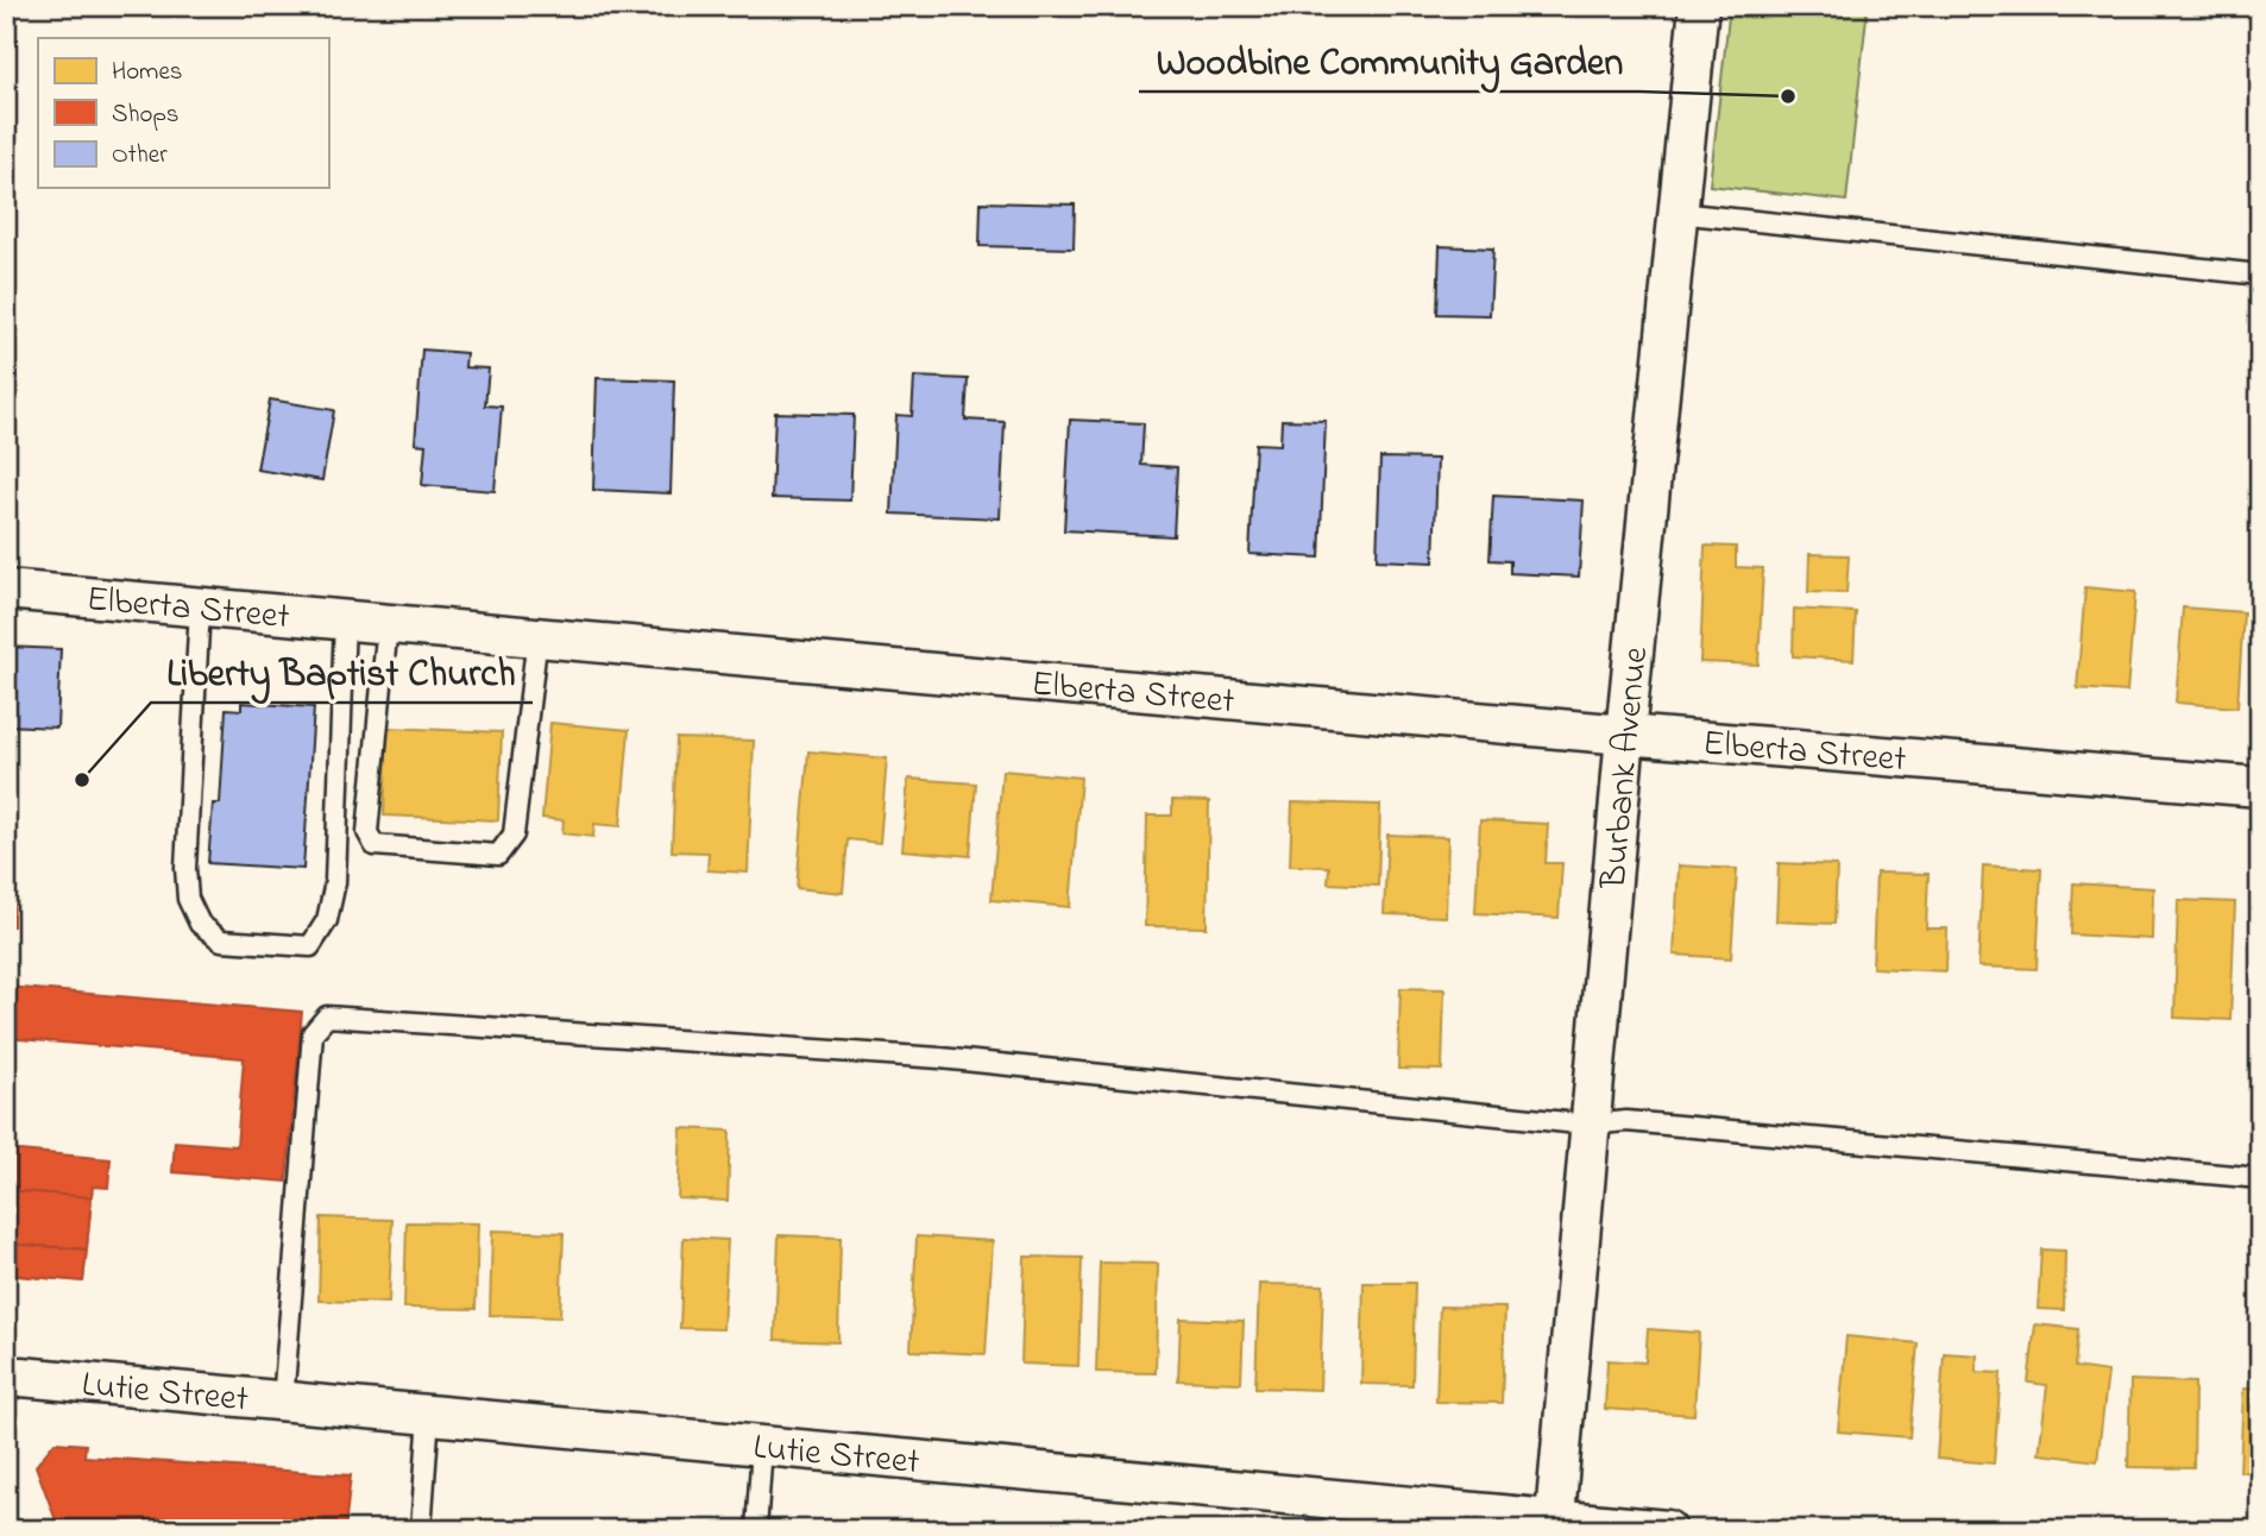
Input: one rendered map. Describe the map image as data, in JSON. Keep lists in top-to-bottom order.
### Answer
{
  "streets": {
    "street": ["Elberta Street", "Burbank Avenue", "Lutie Street"]
  },
  "crossings": [
    ["Elberta Street", "Burbank Avenue"],
    ["Burbank Avenue", "Lutie Street"]
  ],
  "places": ["Woodbine Community Garden", "Liberty Baptist Church"],
  "legend": ["Homes", "Shops", "Other"]
}
